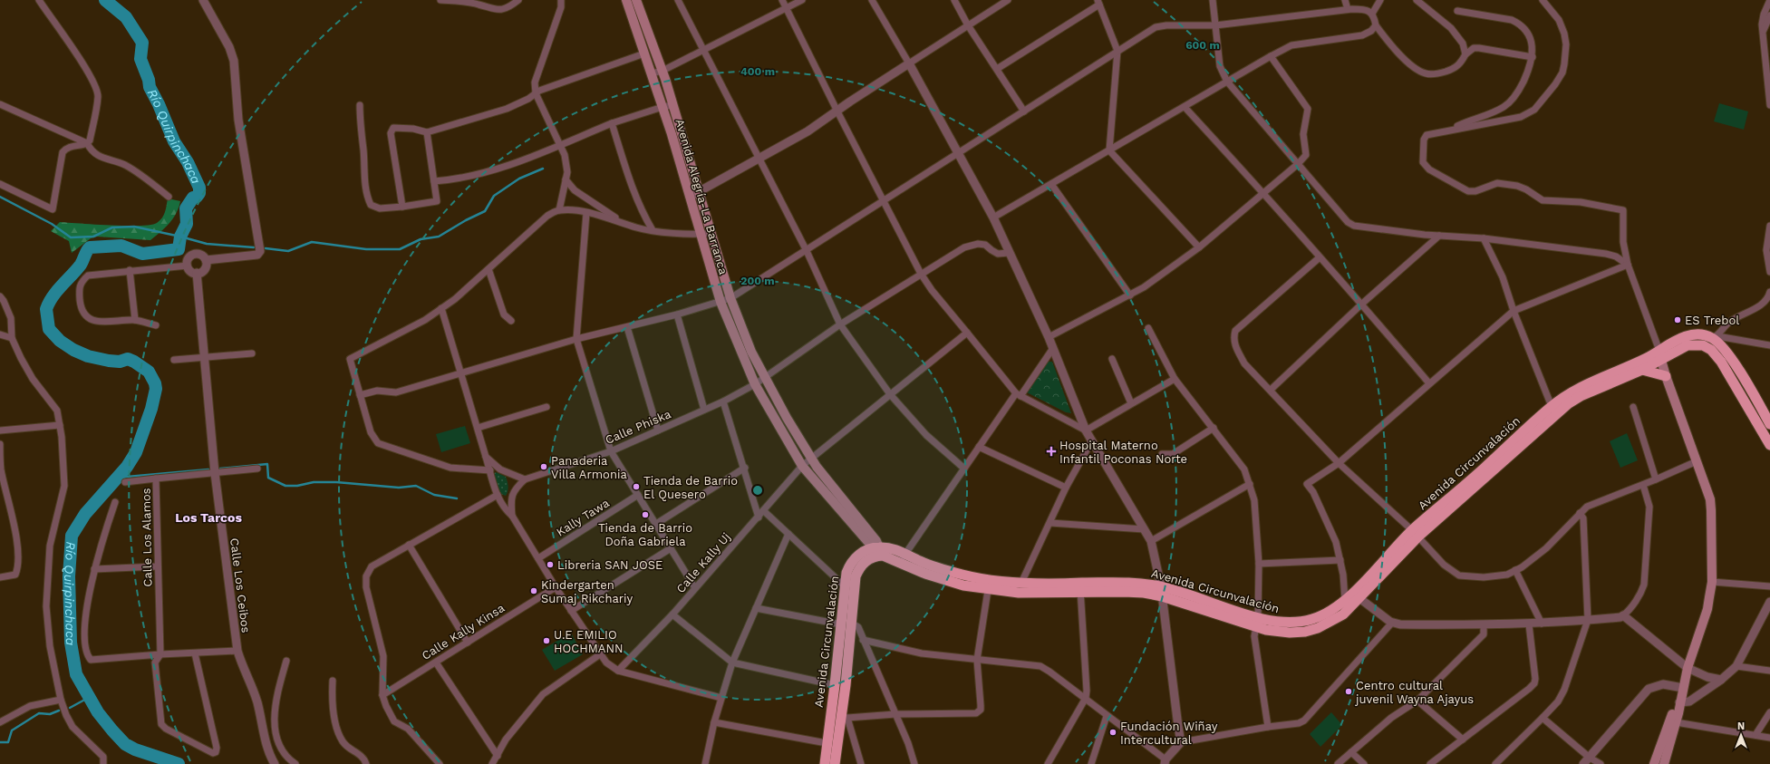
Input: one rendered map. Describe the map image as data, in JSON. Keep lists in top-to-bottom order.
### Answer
{
  "streets": {
    "highway": ["Avenida Circunvalación"],
    "main road": ["Avenida Alegría-La Barranca"],
    "street": [
      "Calle Phiska",
      "Kally Tawa",
      "Calle Los Alamos",
      "Calle Kally Uj",
      "Calle Los Ceibos",
      "Calle Kally Kinsa"
    ]
  },
  "crossings": [
    ["Avenida Alegría-La Barranca", "Calle Phiska"],
    ["Avenida Alegría-La Barranca", "Avenida Circunvalación"],
    ["Avenida Alegría-La Barranca", "Calle Kally Uj"],
    ["Calle Los Alamos", "Calle Los Ceibos"]
  ],
  "districts": ["Los Tarcos"],
  "water": ["Río Quirpinchaca"],
  "places": {
    "other": [
      "ES Trebol",
      "Panaderia Villa Armonia",
      "Tienda de Barrio El Quesero",
      "Tienda de Barrio Doña Gabriela",
      "Libreria SAN JOSE",
      "Kindergarten Sumaj Rikchariy",
      "U.E EMILIO HOCHMANN",
      "Centro cultural juvenil Wayna Ajayus",
      "Fundación Wiñay Intercultural"
    ],
    "health": ["Hospital Materno Infantil Poconas Norte"]
  },
  "north": "top",
  "rings": ["600 m", "400 m", "200 m"]
}
